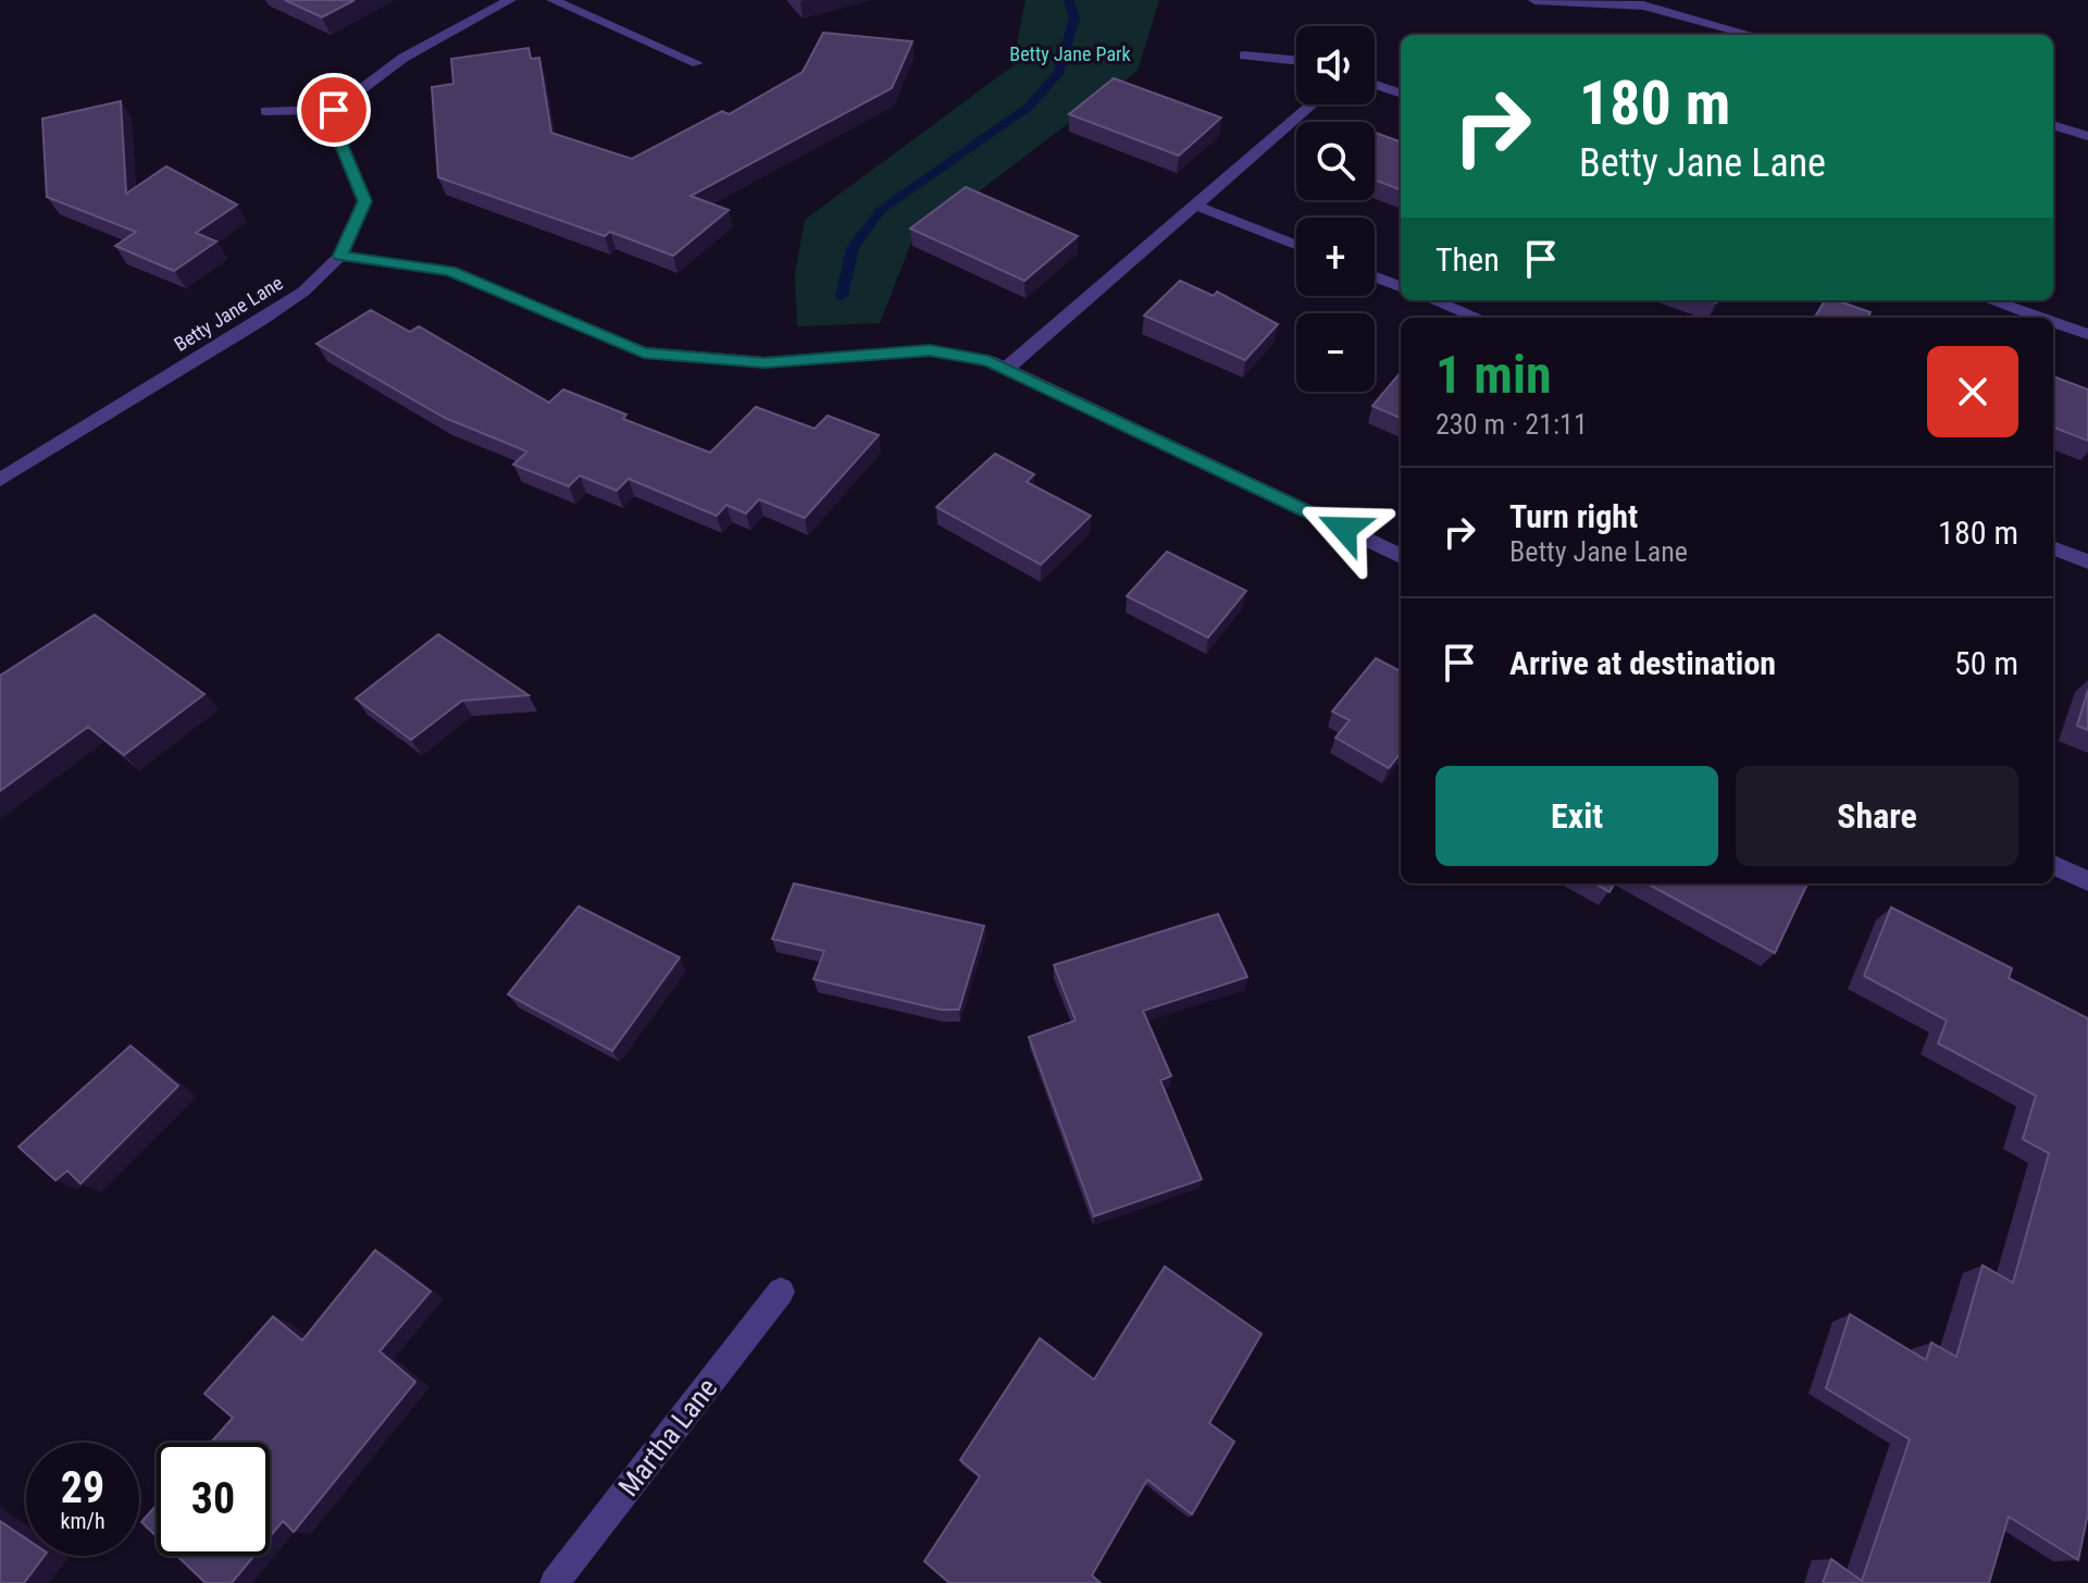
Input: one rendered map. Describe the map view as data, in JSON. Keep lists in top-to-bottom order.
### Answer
{
  "streets": {
    "street": ["Betty Jane Lane", "Martha Lane"]
  },
  "parks": ["Betty Jane Park"],
  "page": {
    "map_buttons": ["+", "−"],
    "turn": ["180 m", "Betty Jane Lane"],
    "then": "Then",
    "heading": ["1 min", "230 m · 21:11"],
    "list": [
      {
        "name": "Turn right",
        "note": "Betty Jane Lane",
        "value": "180 m"
      },
      {
        "name": "Arrive at destination",
        "value": "50 m"
      }
    ],
    "buttons": ["Exit", "Share"],
    "speed": "29 km/h",
    "limit": "30"
  }
}
